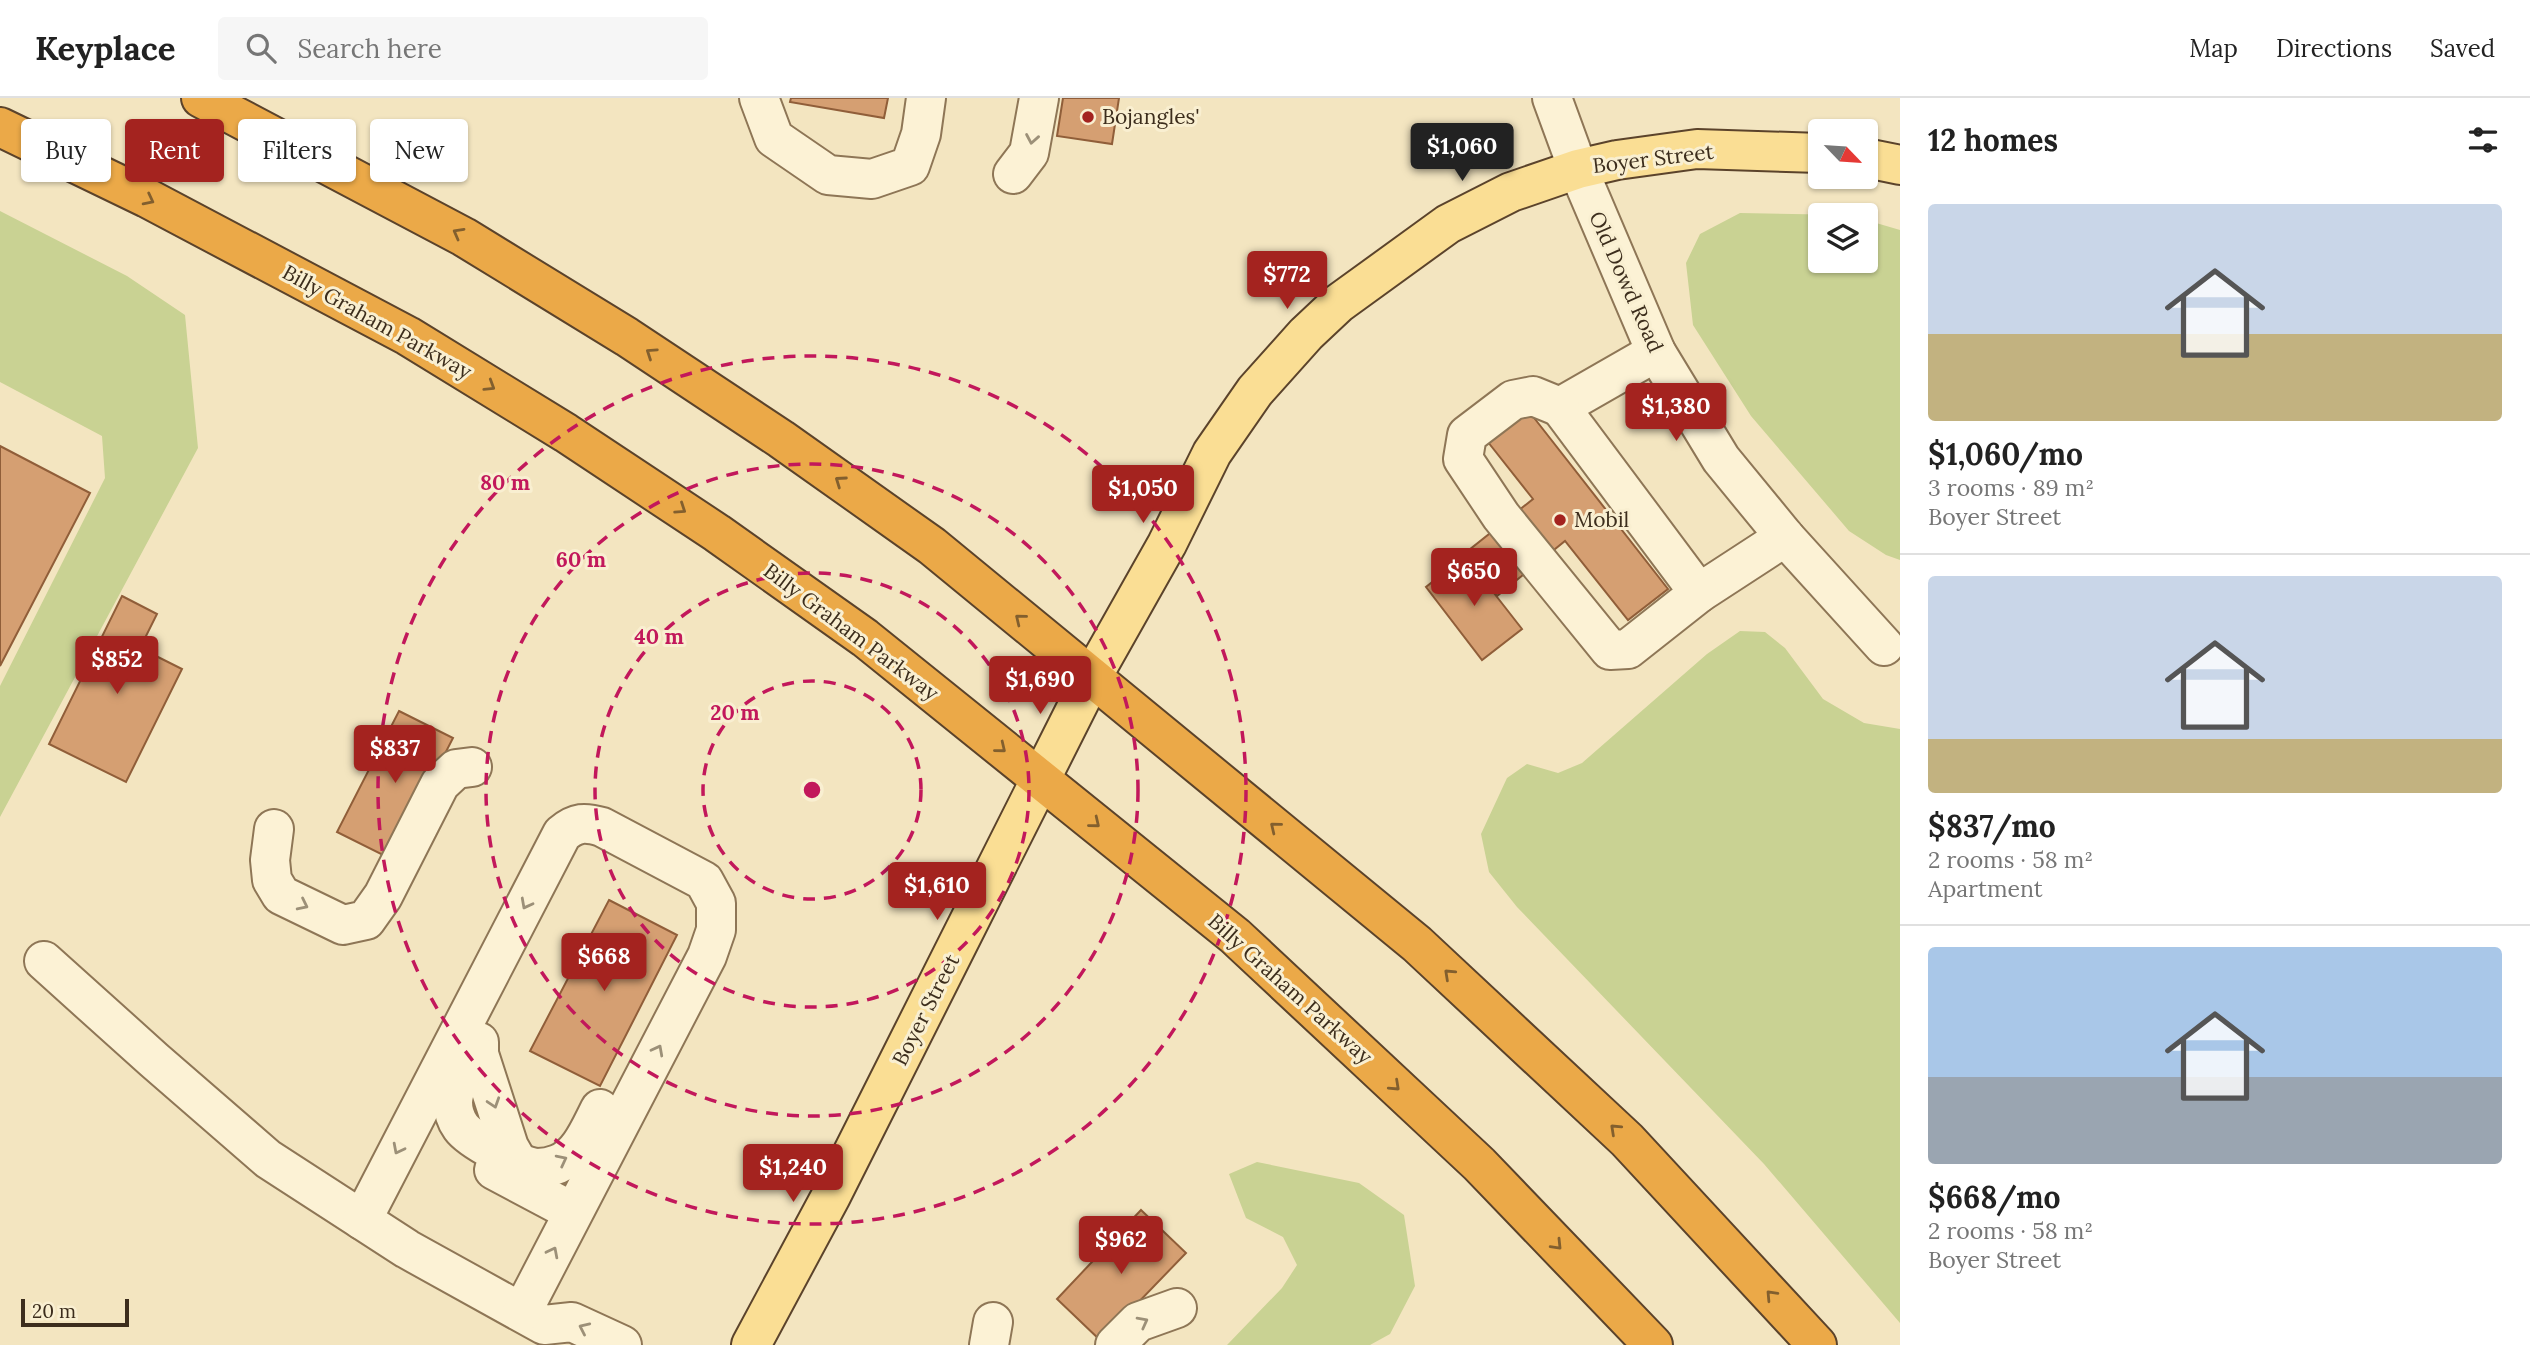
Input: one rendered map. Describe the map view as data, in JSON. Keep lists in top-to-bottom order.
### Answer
{
  "streets": {
    "highway": ["Billy Graham Parkway"],
    "main road": ["Boyer Street"],
    "street": ["Old Dowd Road"]
  },
  "crossings": [
    ["Boyer Street", "Old Dowd Road"],
    ["Boyer Street", "Billy Graham Parkway"]
  ],
  "places": ["Bojangles'", "Mobil"],
  "scale_bar": "20 m",
  "north": "bottom right",
  "page": {
    "header": "Keyplace",
    "search": "Search here",
    "nav": ["Map", "Directions", "Saved"],
    "heading": "12 homes",
    "chip": [
      "Buy",
      "Rent",
      "Filters",
      "New"
    ],
    "price": [
      "$1,060",
      "$772",
      "$1,380",
      "$1,050",
      "$650",
      "$852",
      "$1,690",
      "$837",
      "$1,610",
      "$668",
      "$1,240",
      "$962"
    ],
    "list": [
      {
        "name": "$1,060/mo",
        "note": "3 rooms · 89 m² · Boyer Street"
      },
      {
        "name": "$837/mo",
        "note": "2 rooms · 58 m² · Apartment"
      },
      {
        "name": "$668/mo",
        "note": "2 rooms · 58 m² · Boyer Street"
      }
    ],
    "scale": "20 m"
  },
  "rings": [
    "80 m",
    "60 m",
    "40 m",
    "20 m"
  ]
}
